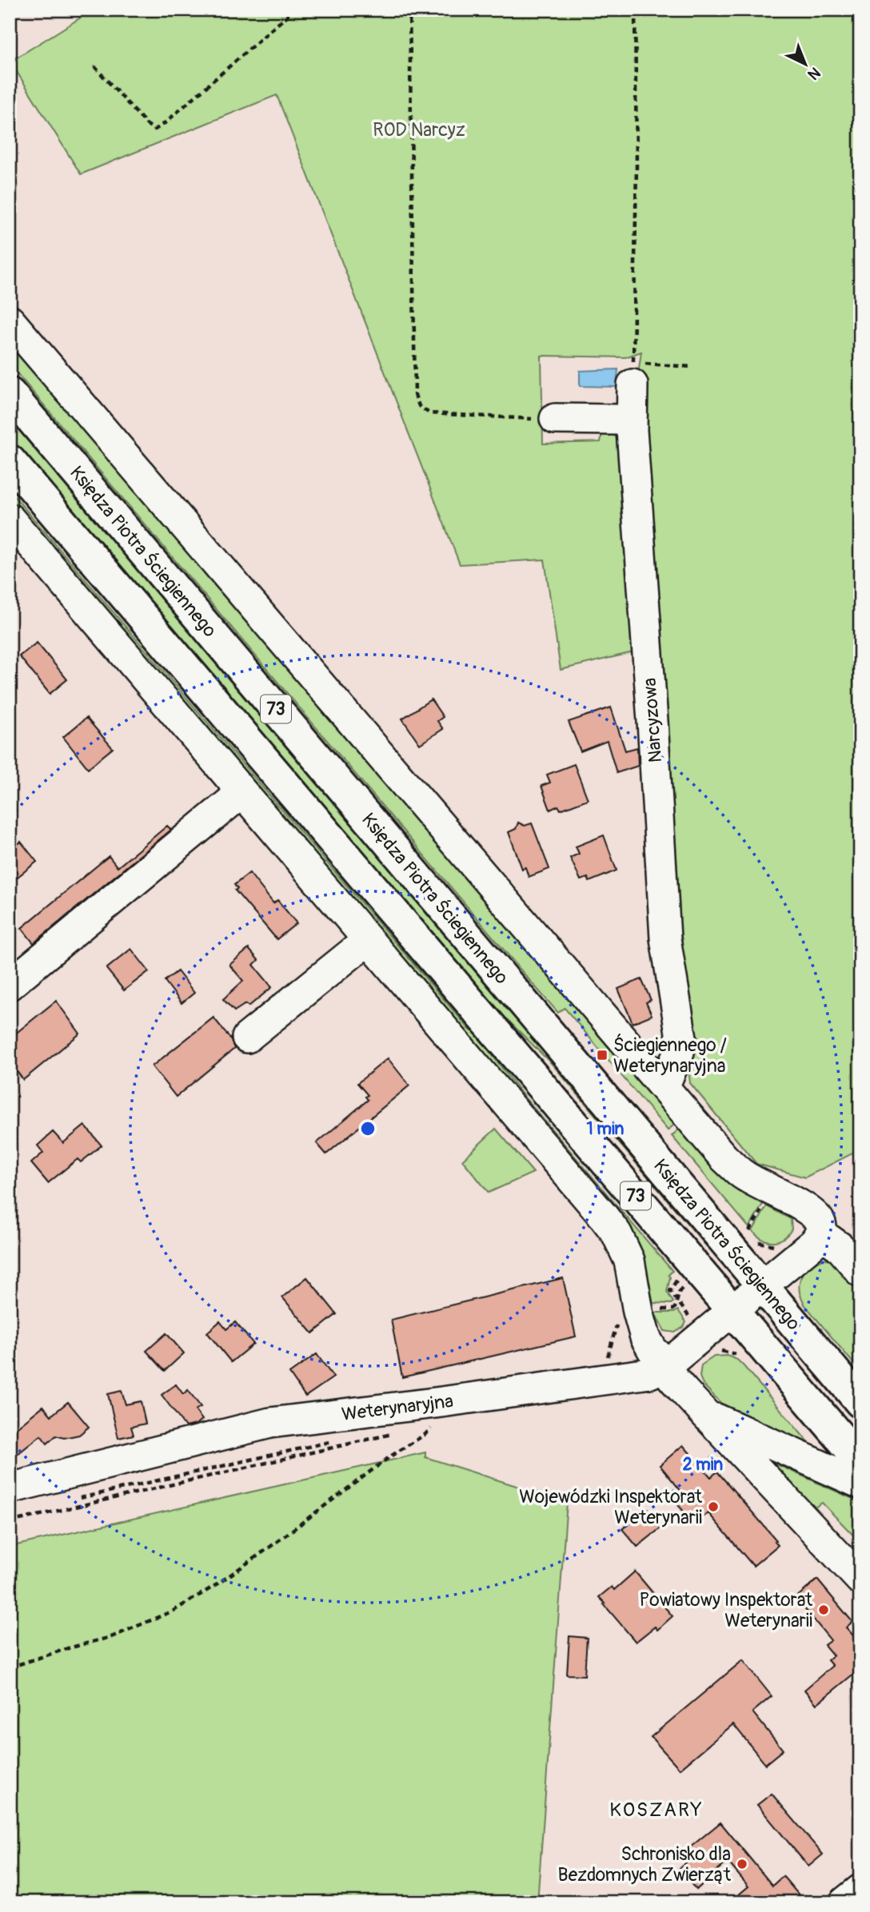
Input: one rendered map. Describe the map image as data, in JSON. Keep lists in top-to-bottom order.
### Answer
{
  "streets": {
    "main road": ["Księdza Piotra Ściegiennego", "73"],
    "street": ["Narcyzowa", "Weterynaryjna"]
  },
  "crossings": [
    ["Księdza Piotra Ściegiennego", "Weterynaryjna"]
  ],
  "districts": ["KOSZARY"],
  "parks": ["ROD Narcyz"],
  "places": {
    "transit": ["Ściegiennego / Weterynaryjna"],
    "other": ["Wojewódzki Inspektorat Weterynarii", "Powiatowy Inspektorat Weterynarii", "Schronisko dla Bezdomnych Zwierząt"]
  },
  "north": "bottom right",
  "rings": ["1 min", "2 min"]
}
